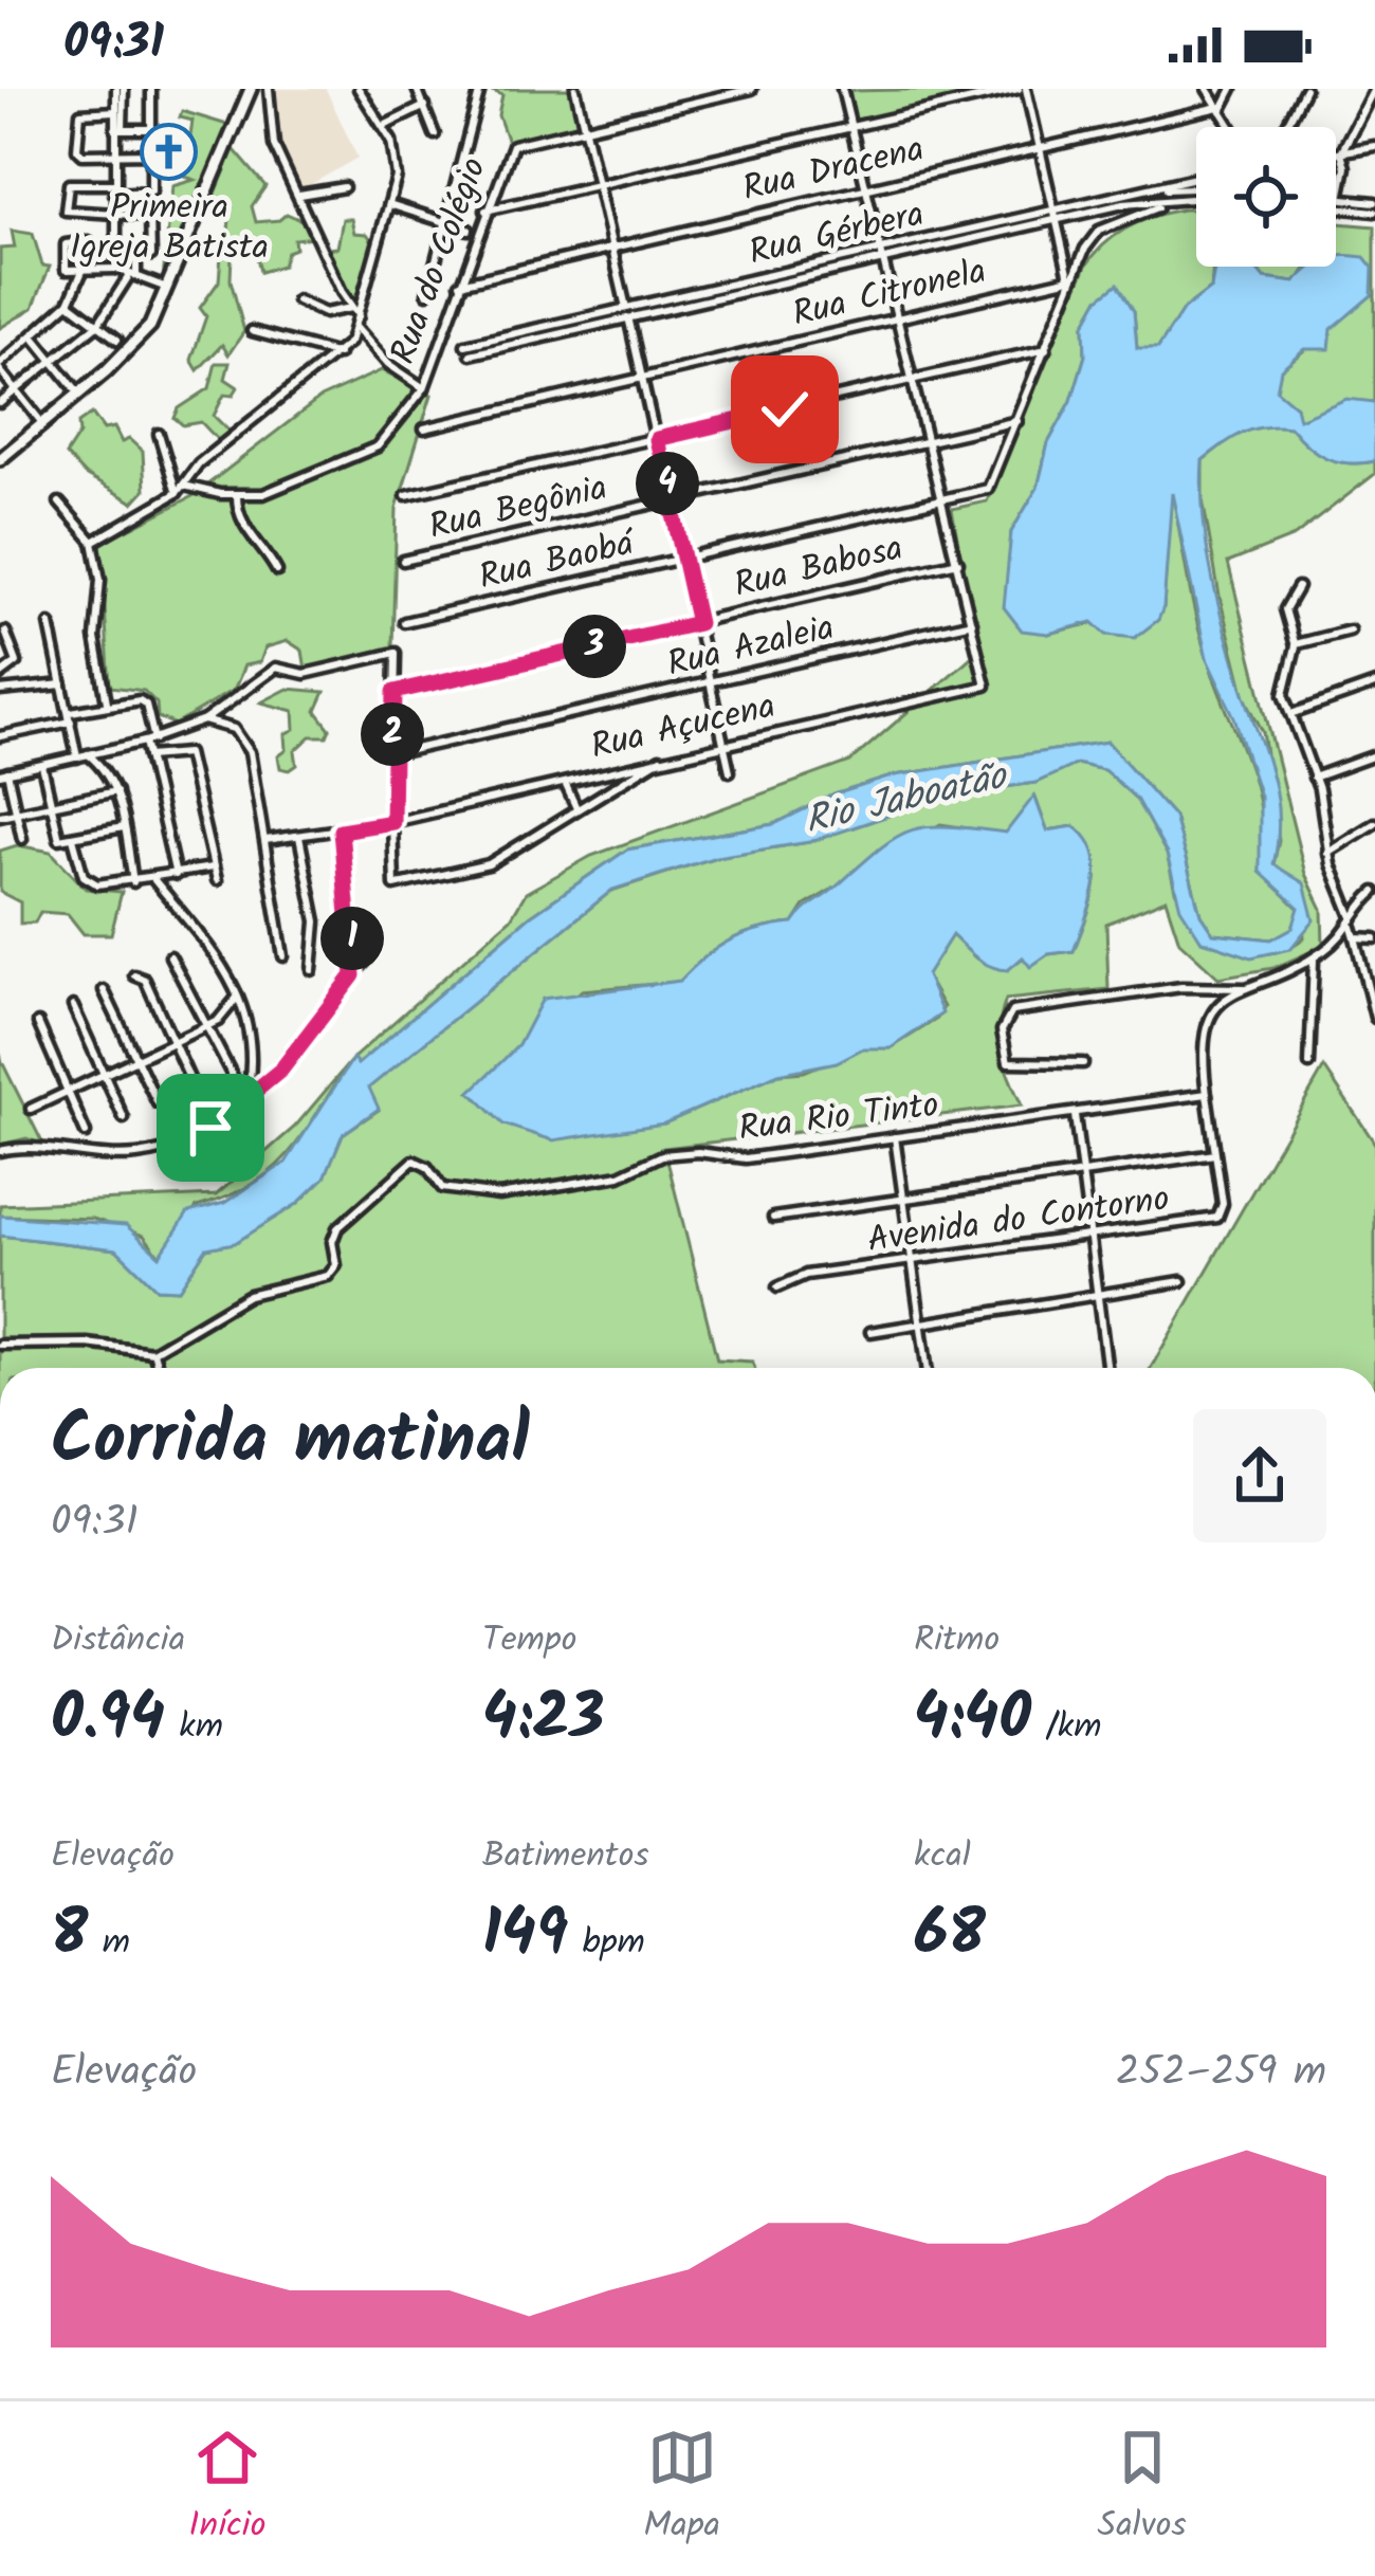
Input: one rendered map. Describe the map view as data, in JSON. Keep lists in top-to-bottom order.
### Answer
{
  "streets": {
    "street": [
      "Rua Dracena",
      "Rua Gérbera",
      "Rua do Colégio",
      "Rua Citronela",
      "Rua Begônia",
      "Rua Baobá",
      "Rua Babosa",
      "Rua Azaleia",
      "Rua Açucena",
      "Rua Rio Tinto",
      "Avenida do Contorno"
    ]
  },
  "crossings": [
    ["Rua Dracena", "Rua do Colégio"],
    ["Rua Begônia", "Rua Baobá"],
    ["Rua Azaleia", "Rua Açucena"],
    ["Rua Rio Tinto", "Avenida do Contorno"]
  ],
  "water": ["Rio Jaboatão"],
  "places": {
    "church": ["Primeira Igreja Batista"]
  },
  "page": {
    "status": "09:31",
    "pins": [
      "4",
      "3",
      "2",
      "1"
    ],
    "heading": ["Corrida matinal", "09:31"],
    "stats": [
      ["Distância", "0.94 km"],
      ["Tempo", "4:23"],
      ["Ritmo", "4:40 /km"],
      ["Elevação", "8 m"],
      ["Batimentos", "149 bpm"],
      ["kcal", "68"]
    ],
    "chart": ["Elevação", "252–259 m"],
    "tabs": ["Início", "Mapa", "Salvos"]
  }
}
